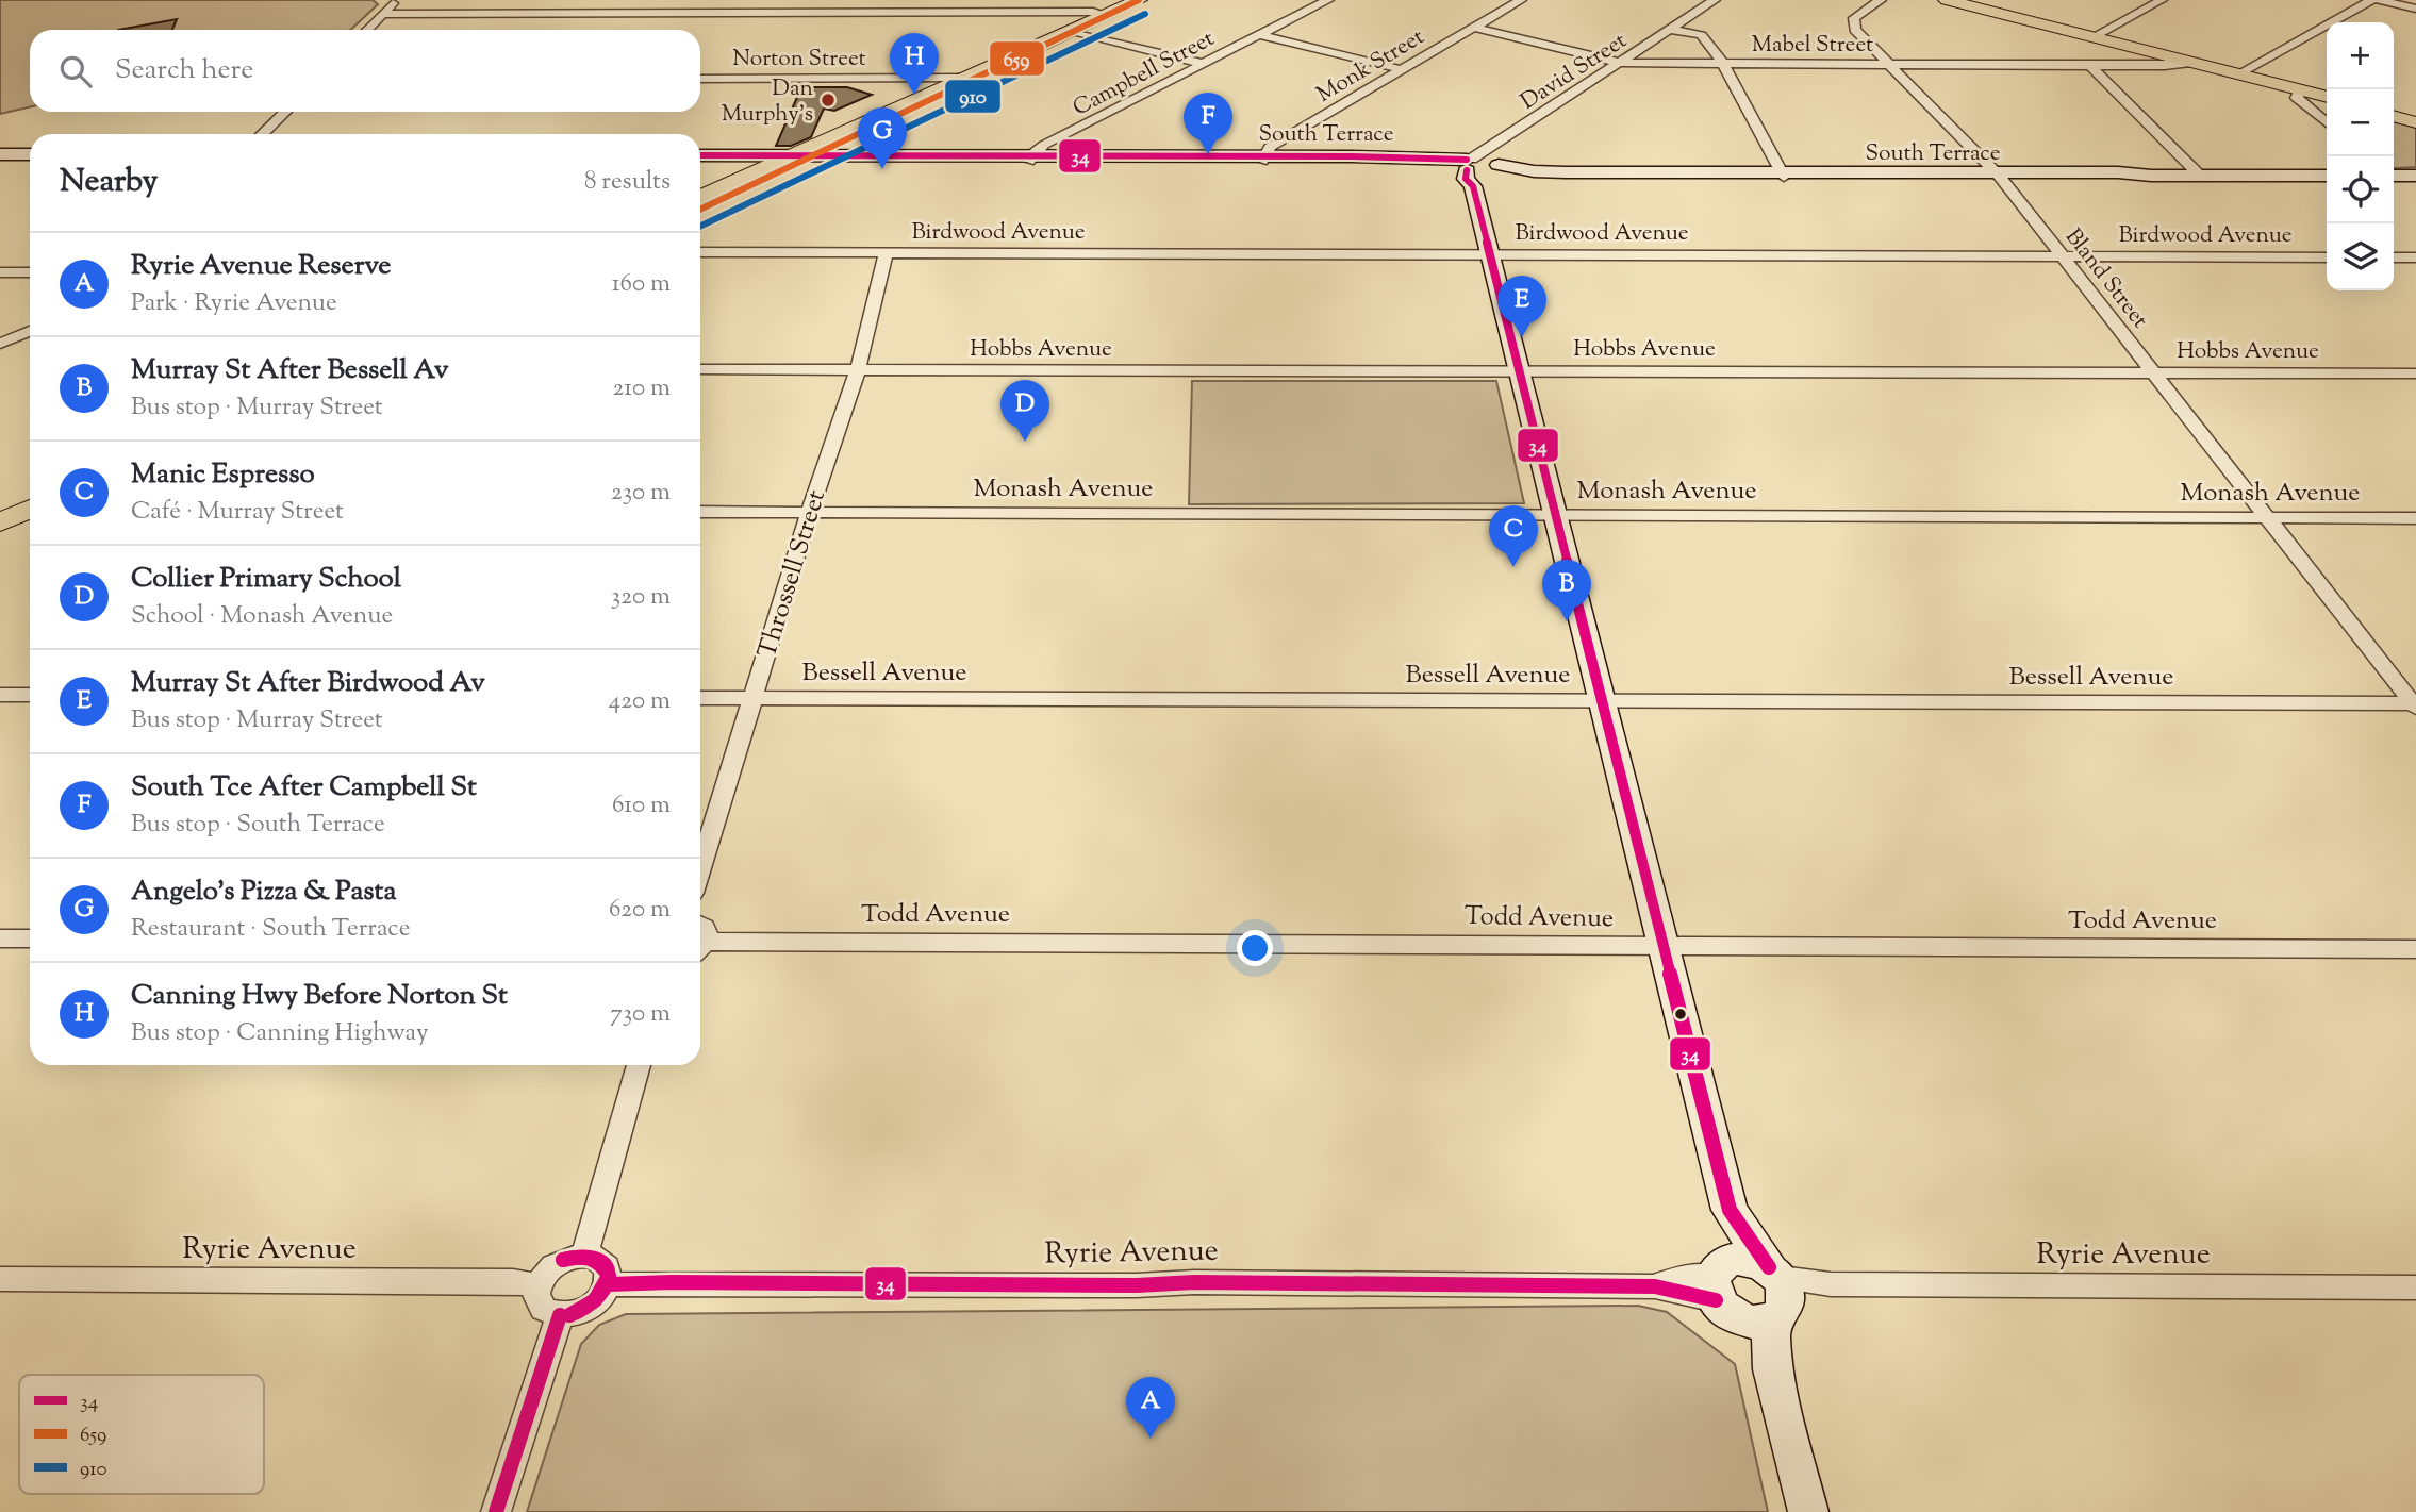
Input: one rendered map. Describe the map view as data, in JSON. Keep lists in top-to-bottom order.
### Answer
{
  "streets": {
    "main road": ["South Terrace"],
    "street": [
      "Mabel Street",
      "Norton Street",
      "Monk Street",
      "David Street",
      "Campbell Street",
      "Birdwood Avenue",
      "Bland Street",
      "Hobbs Avenue",
      "Monash Avenue",
      "Throssell Street",
      "Bessell Avenue",
      "Todd Avenue",
      "Ryrie Avenue"
    ]
  },
  "crossings": [
    ["Mabel Street", "Monk Street"],
    ["Mabel Street", "David Street"],
    ["Mabel Street", "Bland Street"],
    ["Monk Street", "South Terrace"],
    ["David Street", "South Terrace"],
    ["Campbell Street", "South Terrace"],
    ["South Terrace", "Bland Street"],
    ["Birdwood Avenue", "Bland Street"],
    ["Birdwood Avenue", "Throssell Street"],
    ["Bland Street", "Hobbs Avenue"],
    ["Bland Street", "Monash Avenue"],
    ["Bland Street", "Bessell Avenue"],
    ["Hobbs Avenue", "Throssell Street"],
    ["Monash Avenue", "Throssell Street"],
    ["Throssell Street", "Bessell Avenue"]
  ],
  "places": ["Dan Murphy's"],
  "lines": ["transit line 659", "transit line 910", "transit line 34"],
  "legend": ["34", "659", "910"],
  "page": {
    "map_buttons": ["+", "−"],
    "search": "Search here",
    "pins": [
      "H",
      "F",
      "G",
      "E",
      "D",
      "C",
      "B",
      "A"
    ],
    "heading": ["Nearby", "8 results"],
    "list": [
      {
        "mark": "A",
        "name": "Ryrie Avenue Reserve",
        "note": "Park · Ryrie Avenue",
        "value": "160 m"
      },
      {
        "mark": "B",
        "name": "Murray St After Bessell Av",
        "note": "Bus stop · Murray Street",
        "value": "210 m"
      },
      {
        "mark": "C",
        "name": "Manic Espresso",
        "note": "Café · Murray Street",
        "value": "230 m"
      },
      {
        "mark": "D",
        "name": "Collier Primary School",
        "note": "School · Monash Avenue",
        "value": "320 m"
      },
      {
        "mark": "E",
        "name": "Murray St After Birdwood Av",
        "note": "Bus stop · Murray Street",
        "value": "420 m"
      },
      {
        "mark": "F",
        "name": "South Tce After Campbell St",
        "note": "Bus stop · South Terrace",
        "value": "610 m"
      },
      {
        "mark": "G",
        "name": "Angelo's Pizza & Pasta",
        "note": "Restaurant · South Terrace",
        "value": "620 m"
      },
      {
        "mark": "H",
        "name": "Canning Hwy Before Norton St",
        "note": "Bus stop · Canning Highway",
        "value": "730 m"
      }
    ]
  }
}
